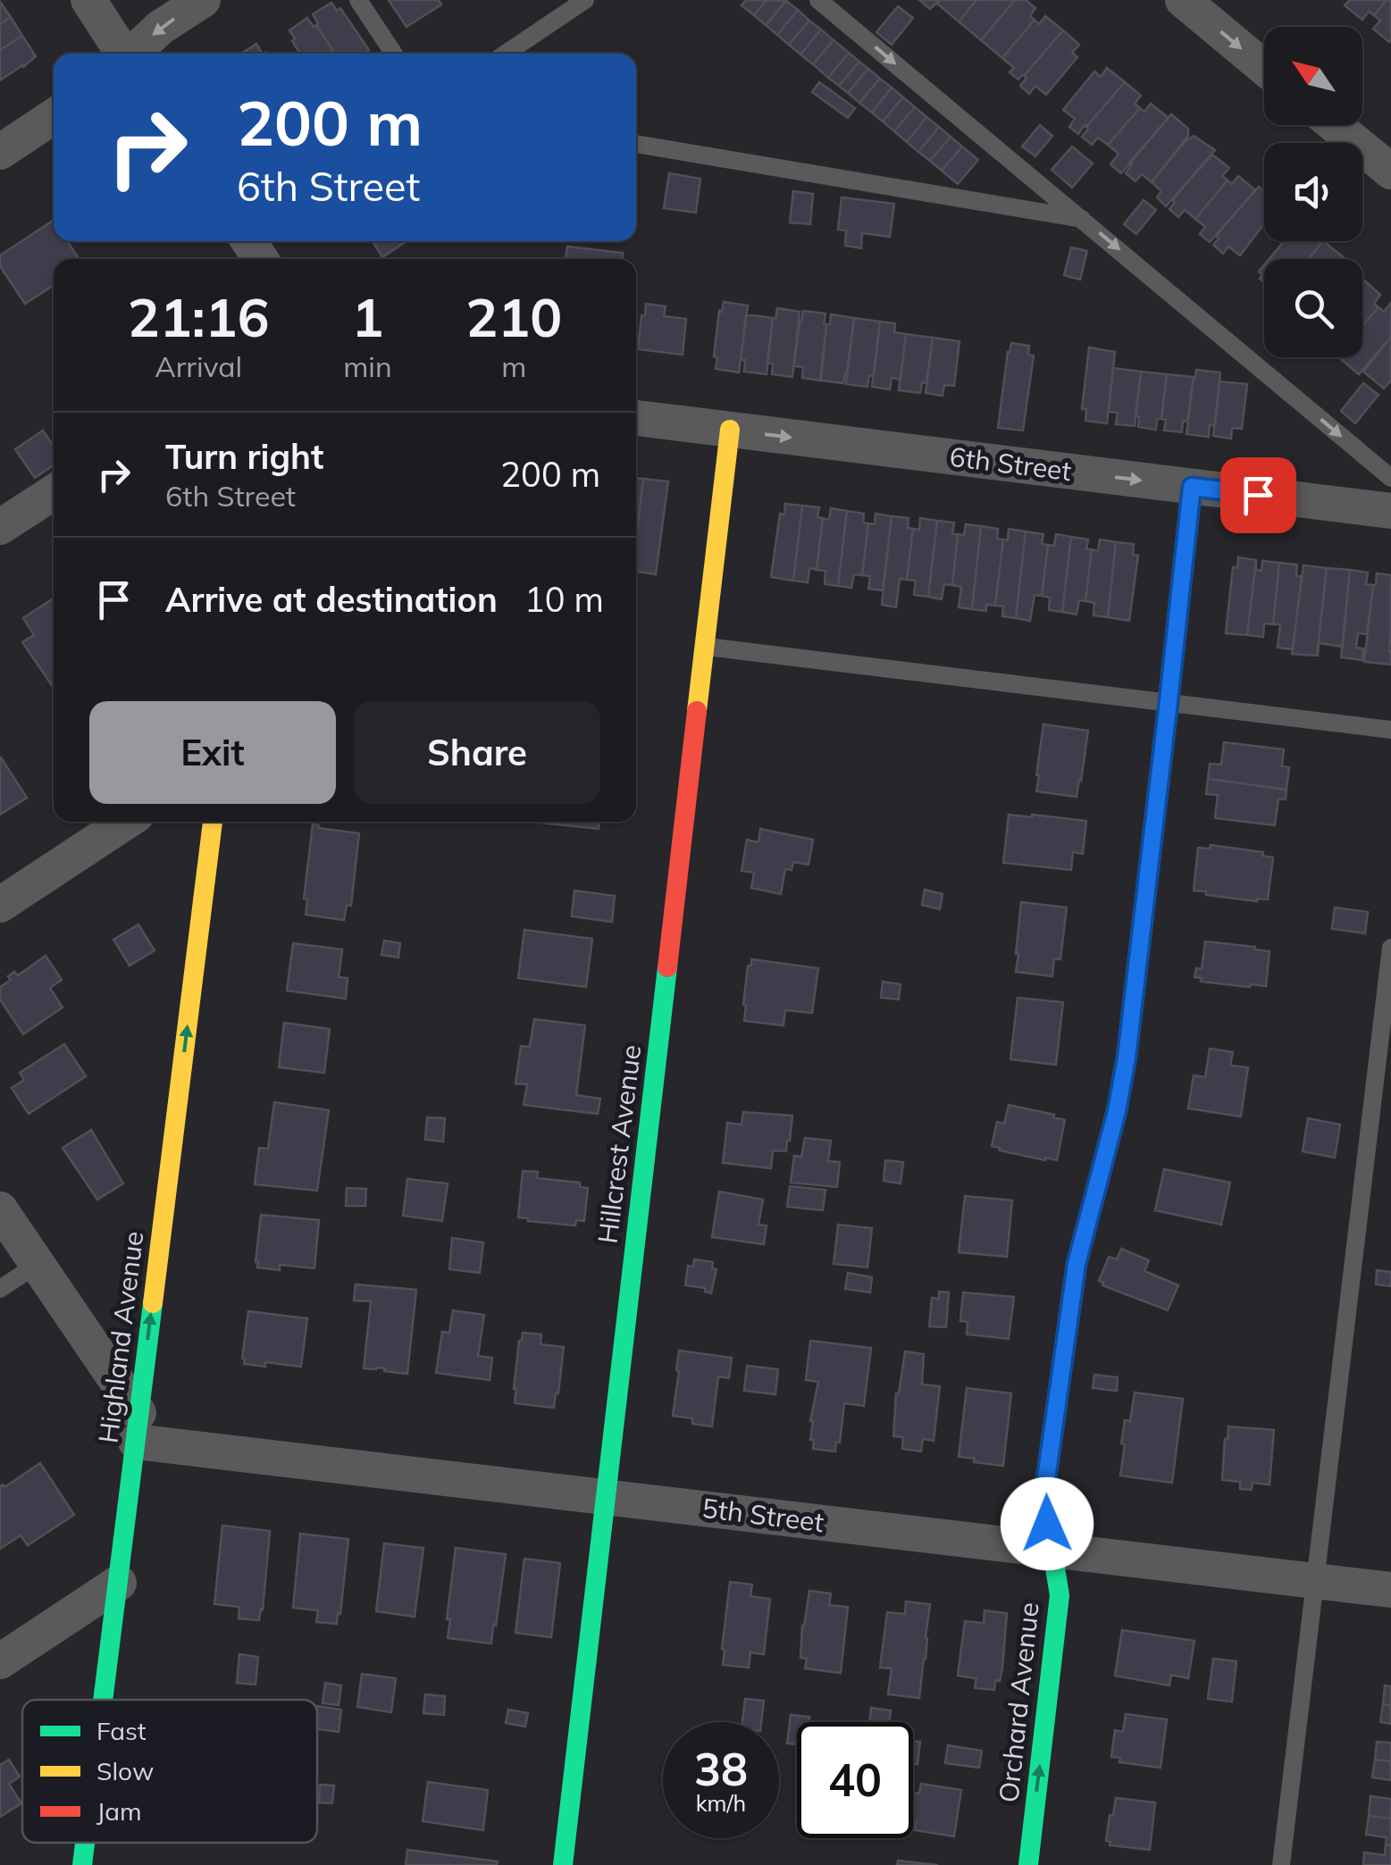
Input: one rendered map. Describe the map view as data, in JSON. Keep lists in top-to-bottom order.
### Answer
{
  "streets": {
    "street": [
      "6th Street",
      "Hillcrest Avenue",
      "Highland Avenue",
      "5th Street",
      "Orchard Avenue"
    ]
  },
  "crossings": [
    ["6th Street", "Hillcrest Avenue"],
    ["6th Street", "Orchard Avenue"],
    ["Hillcrest Avenue", "5th Street"],
    ["Highland Avenue", "5th Street"],
    ["5th Street", "Orchard Avenue"]
  ],
  "one_way": ["6th Street", "Highland Avenue"],
  "legend": ["Fast", "Slow", "Jam"],
  "north": "top left",
  "page": {
    "turn": ["200 m", "6th Street"],
    "eta": [
      "21:16",
      "Arrival",
      "1",
      "min",
      "210",
      "m"
    ],
    "list": [
      {
        "name": "Turn right",
        "note": "6th Street",
        "value": "200 m"
      },
      {
        "name": "Arrive at destination",
        "value": "10 m"
      }
    ],
    "buttons": ["Exit", "Share"],
    "speed": "38 km/h",
    "limit": "40"
  }
}
